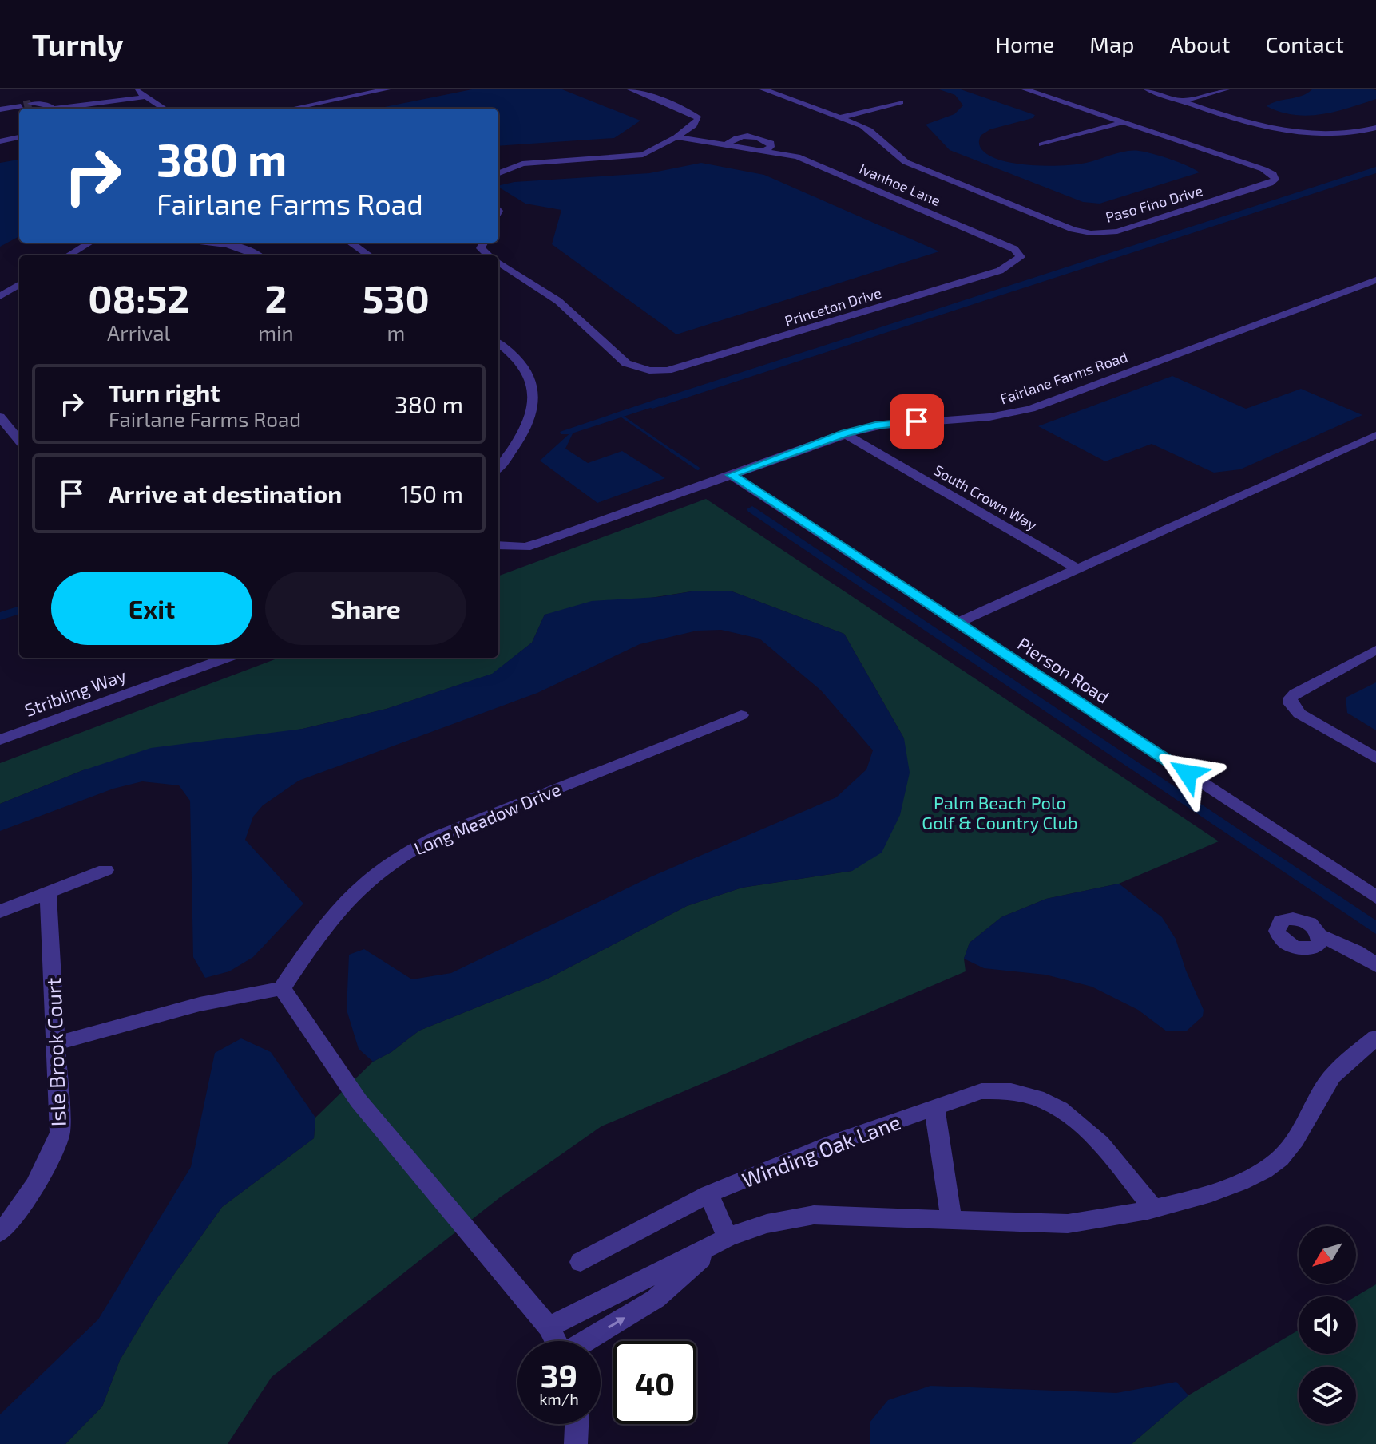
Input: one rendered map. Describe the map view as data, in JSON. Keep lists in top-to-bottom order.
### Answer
{
  "streets": {
    "street": [
      "Ivanhoe Lane",
      "Paso Fino Drive",
      "Princeton Drive",
      "Fairlane Farms Road",
      "South Crown Way",
      "Pierson Road",
      "Stribling Way",
      "Long Meadow Drive",
      "Isle Brook Court",
      "Winding Oak Lane"
    ]
  },
  "crossings": [
    ["Ivanhoe Lane", "Princeton Drive"],
    ["Fairlane Farms Road", "South Crown Way"],
    ["Fairlane Farms Road", "Pierson Road"]
  ],
  "parks": ["Palm Beach Polo Golf & Country Club"],
  "north": "bottom left",
  "page": {
    "header": "Turnly",
    "nav": [
      "Home",
      "Map",
      "About",
      "Contact"
    ],
    "turn": ["380 m", "Fairlane Farms Road"],
    "eta": [
      "08:52",
      "Arrival",
      "2",
      "min",
      "530",
      "m"
    ],
    "list": [
      {
        "name": "Turn right",
        "note": "Fairlane Farms Road",
        "value": "380 m"
      },
      {
        "name": "Arrive at destination",
        "value": "150 m"
      }
    ],
    "buttons": ["Exit", "Share"],
    "speed": "39 km/h",
    "limit": "40"
  }
}
